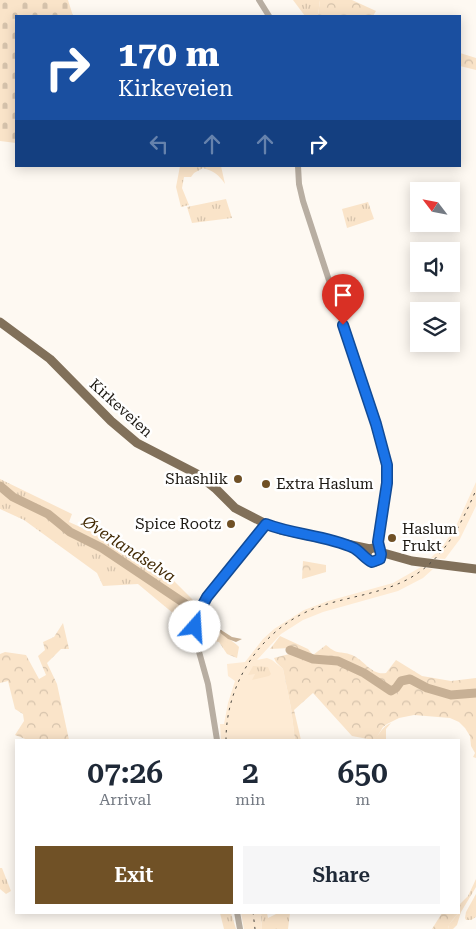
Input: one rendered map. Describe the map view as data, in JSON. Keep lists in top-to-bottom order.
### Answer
{
  "streets": {
    "main road": ["Kirkeveien"]
  },
  "water": ["Øverlandselva"],
  "places": [
    "Shashlik",
    "Extra Haslum",
    "Spice Rootz",
    "Haslum Frukt"
  ],
  "north": "top left",
  "page": {
    "turn": ["170 m", "Kirkeveien"],
    "eta": [
      "07:26",
      "Arrival",
      "2",
      "min",
      "650",
      "m"
    ],
    "buttons": ["Exit", "Share"]
  }
}
